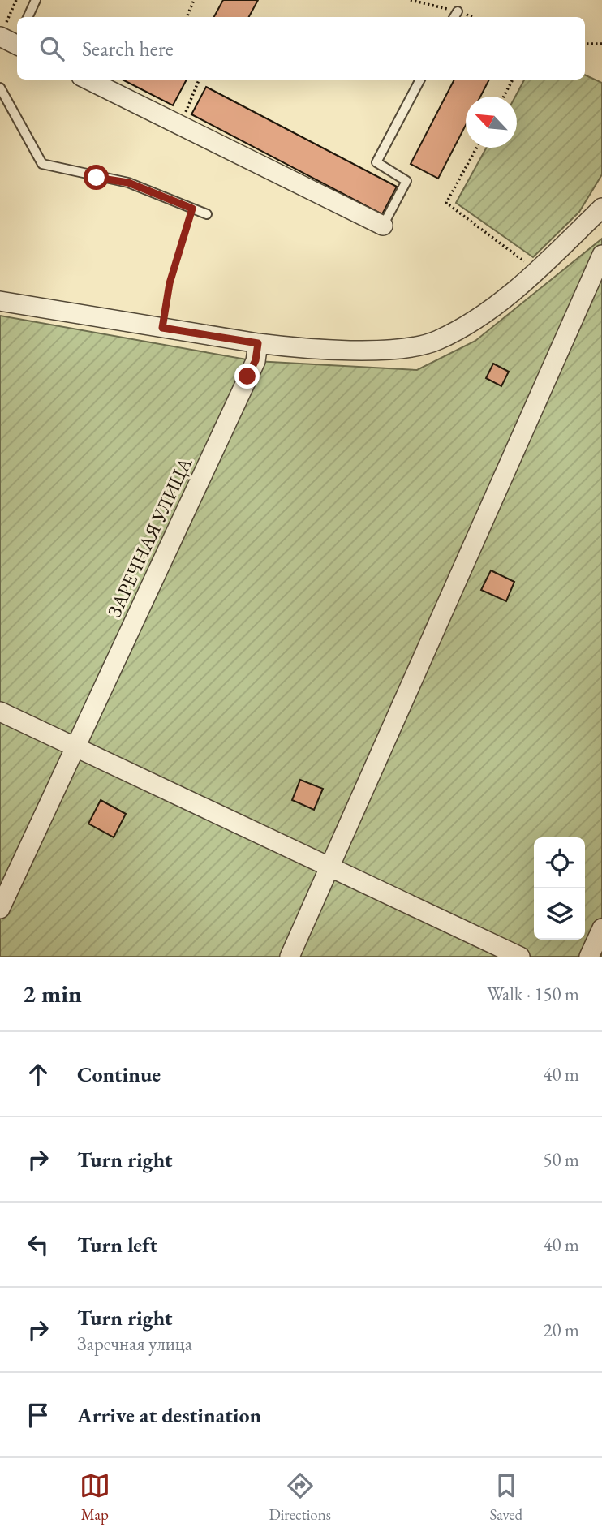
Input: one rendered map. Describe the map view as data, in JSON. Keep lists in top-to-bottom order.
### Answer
{
  "streets": {
    "street": ["ЗАРЕЧНАЯ УЛИЦА"]
  },
  "north": "top left",
  "page": {
    "search": "Search here",
    "heading": ["2 min", "Walk · 150 m"],
    "list": [
      ["Continue", "40 m"],
      ["Turn right", "50 m"],
      ["Turn left", "40 m"],
      ["Turn right", "Заречная улица", "20 m"],
      "Arrive at destination"
    ],
    "nav": ["Map", "Directions", "Saved"]
  }
}
